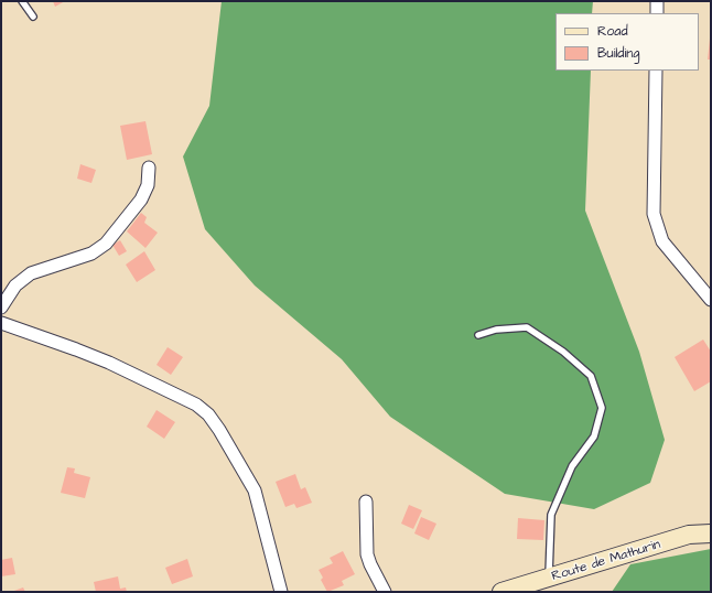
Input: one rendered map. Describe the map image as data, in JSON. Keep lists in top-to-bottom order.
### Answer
{
  "streets": {
    "street": ["Route de Mathurin"]
  },
  "legend": ["Road", "Building"]
}
